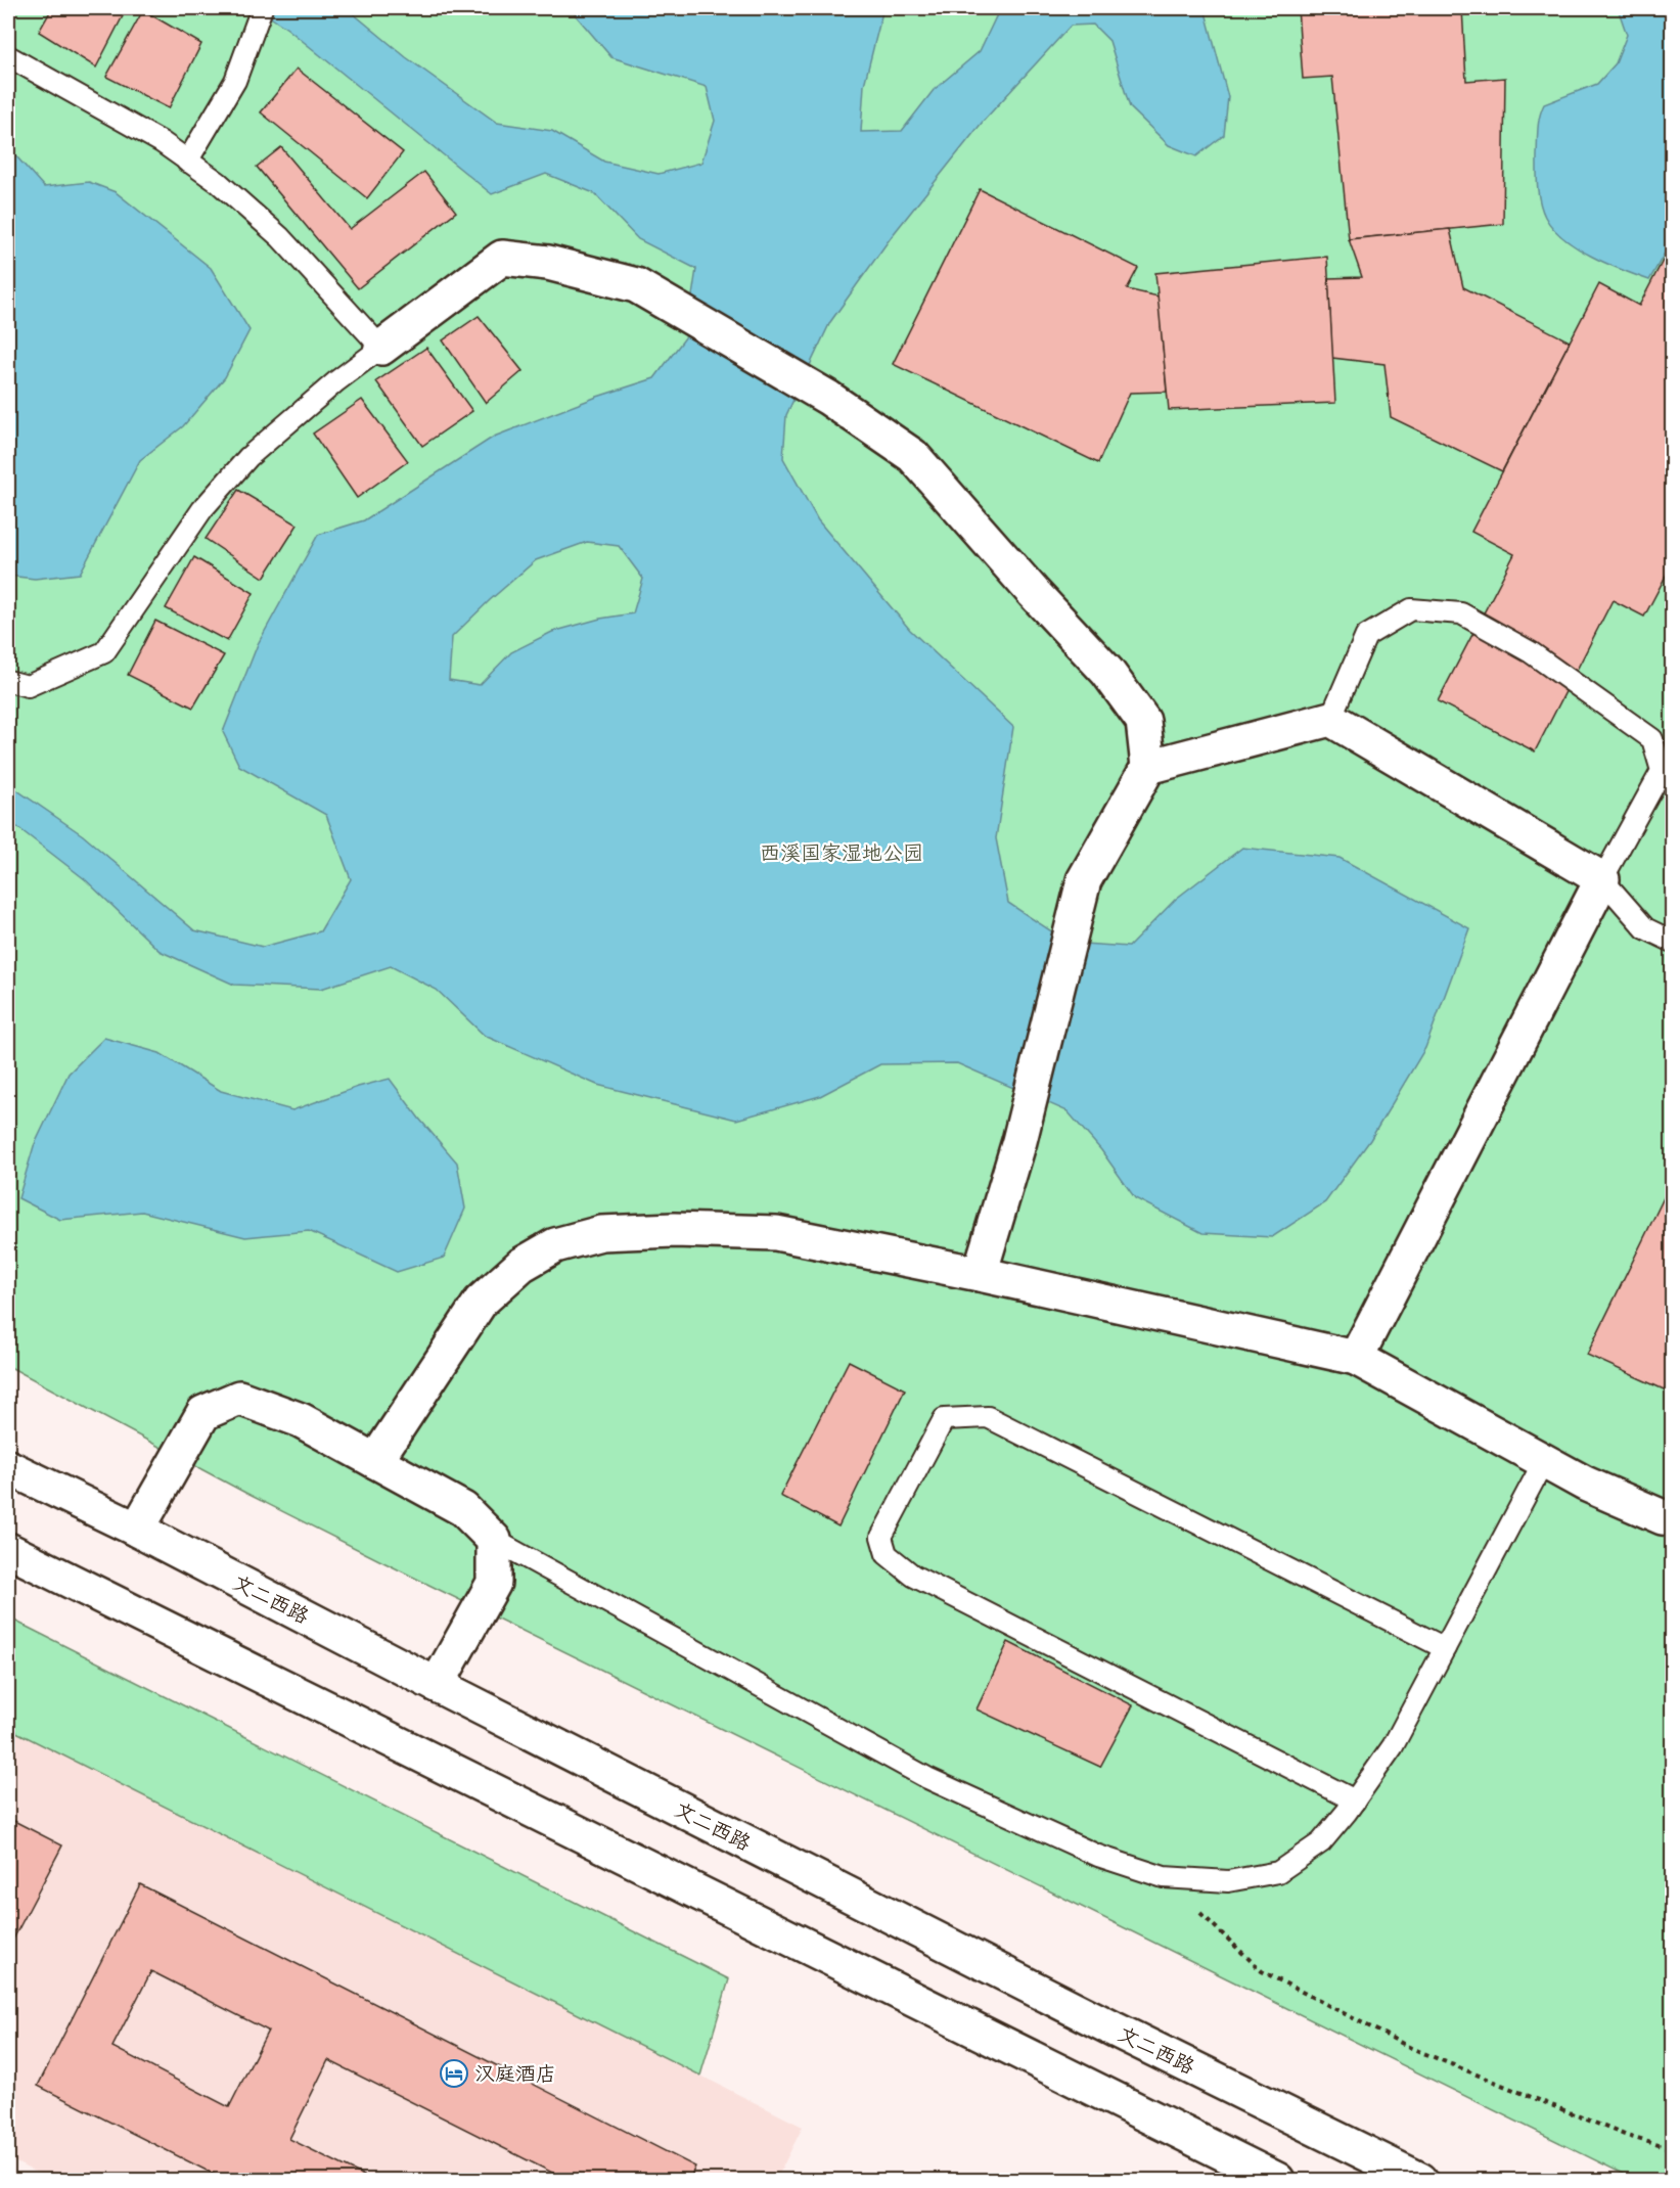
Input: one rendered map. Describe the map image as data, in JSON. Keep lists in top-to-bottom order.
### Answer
{
  "streets": {
    "street": ["文二西路"]
  },
  "parks": ["西溪国家湿地公园"],
  "places": {
    "hotel": ["汉庭酒店"]
  }
}
